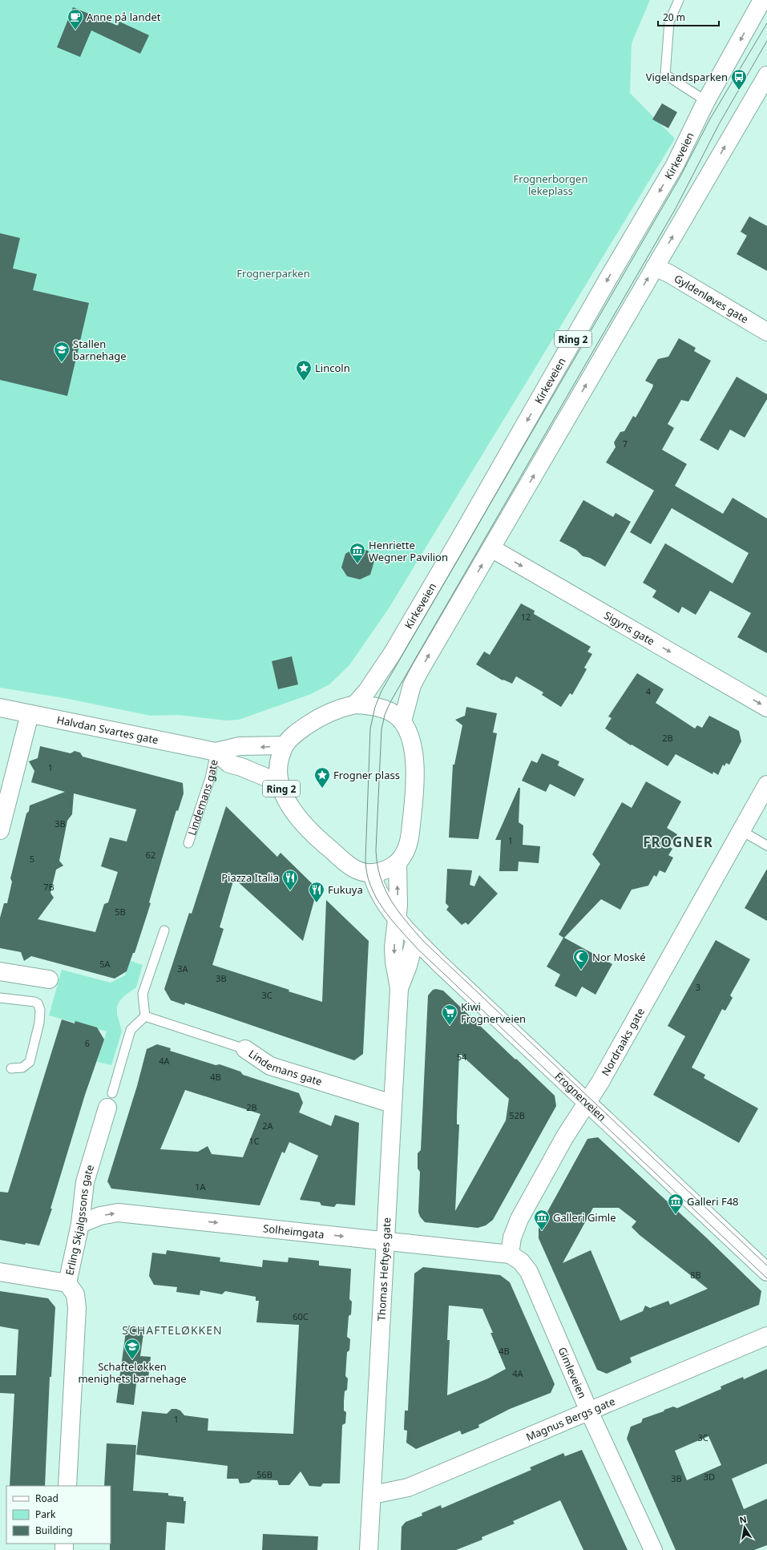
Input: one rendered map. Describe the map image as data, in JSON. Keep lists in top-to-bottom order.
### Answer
{
  "streets": {
    "street": [
      "Kirkeveien",
      "Gyldenløves gate",
      "Ring 2",
      "Sigyns gate",
      "Halvdan Svartes gate",
      "Lindemans gate",
      "Nordraaks gate",
      "Frognerveien",
      "Erling Skjalgssons gate",
      "Solheimgata",
      "Thomas Heftyes gate",
      "Gimleveien",
      "Magnus Bergs gate"
    ]
  },
  "crossings": [
    ["Kirkeveien", "Ring 2"],
    ["Gyldenløves gate", "Ring 2"],
    ["Ring 2", "Sigyns gate"],
    ["Ring 2", "Halvdan Svartes gate"],
    ["Ring 2", "Frognerveien"],
    ["Halvdan Svartes gate", "Lindemans gate"],
    ["Lindemans gate", "Thomas Heftyes gate"],
    ["Nordraaks gate", "Frognerveien"],
    ["Nordraaks gate", "Solheimgata"],
    ["Nordraaks gate", "Gimleveien"],
    ["Frognerveien", "Thomas Heftyes gate"],
    ["Erling Skjalgssons gate", "Solheimgata"],
    ["Solheimgata", "Thomas Heftyes gate"],
    ["Solheimgata", "Gimleveien"],
    ["Thomas Heftyes gate", "Magnus Bergs gate"],
    ["Gimleveien", "Magnus Bergs gate"]
  ],
  "one_way": ["Sigyns gate", "Solheimgata"],
  "districts": ["FROGNER", "SCHAFTELØKKEN"],
  "parks": ["Frognerborgen lekeplass", "Frognerparken"],
  "places": {
    "cafe": ["Anne på landet"],
    "bus stop": ["Vigelandsparken"],
    "school or university": ["Stallen barnehage", "Schafteløkken menighets barnehage"],
    "place": ["Lincoln", "Frogner plass"],
    "museum": ["Henriette Wegner Pavilion", "Galleri F48", "Galleri Gimle"],
    "restaurant": ["Piazza Italia", "Fukuya"],
    "mosque": ["Nor Moské"],
    "supermarket": ["Kiwi Frognerveien"]
  },
  "house_numbers": [
    "7",
    "12",
    "4",
    "2B",
    "1",
    "3B",
    "1",
    "62",
    "5",
    "7B",
    "5B",
    "5A",
    "3A",
    "3B",
    "3",
    "3C",
    "6",
    "54",
    "4A",
    "4B",
    "2B",
    "52B",
    "2A",
    "1C",
    "1A",
    "8B",
    "60C",
    "4B",
    "4A",
    "1",
    "3C",
    "56B",
    "3D",
    "3B"
  ],
  "legend": ["Road", "Park", "Building"],
  "scale_bar": "20 m",
  "north": "top"
}
